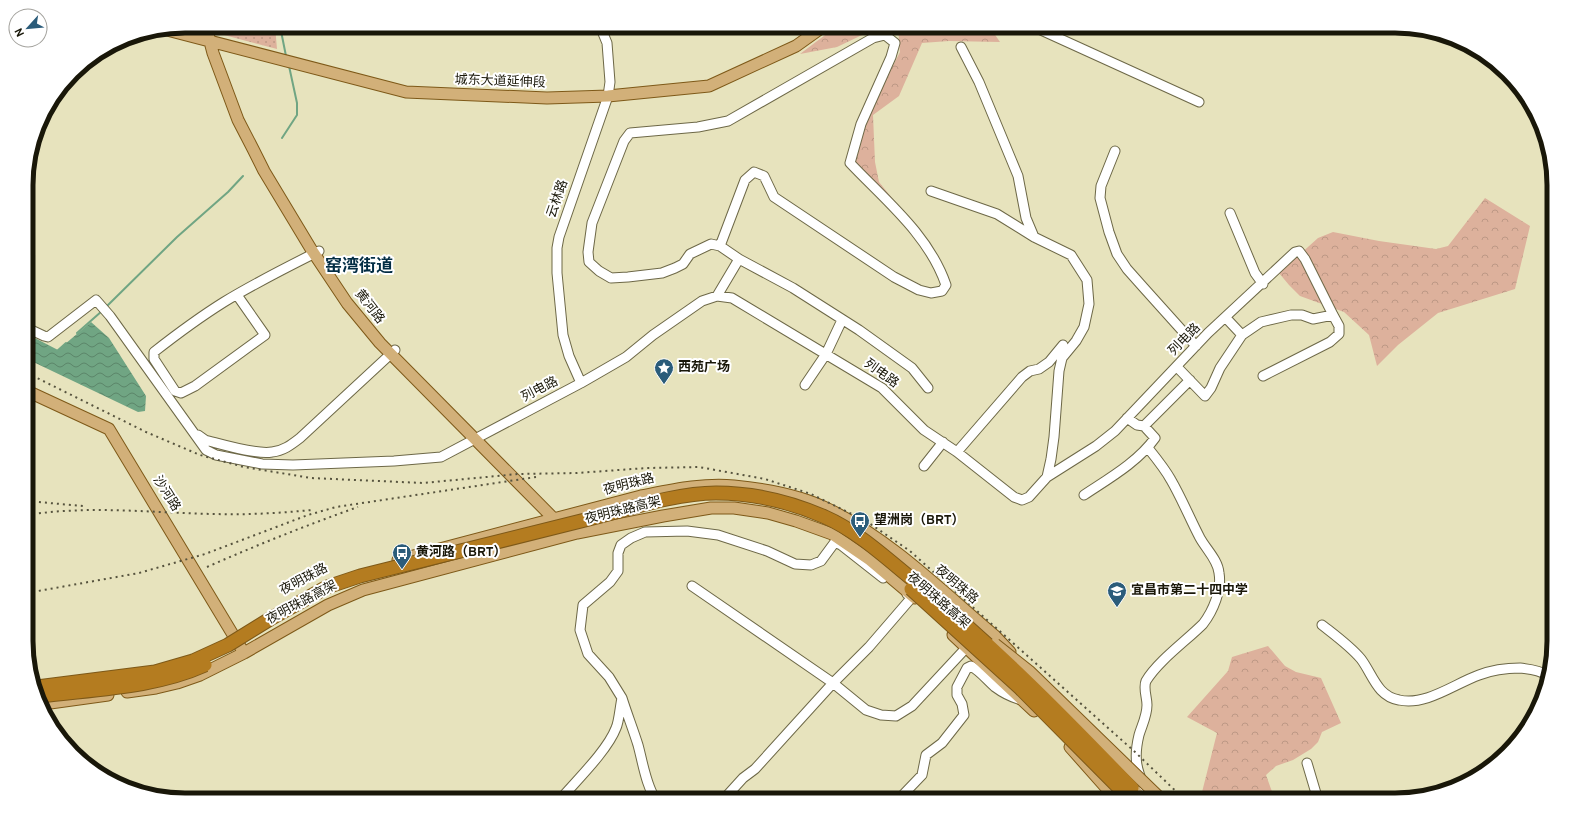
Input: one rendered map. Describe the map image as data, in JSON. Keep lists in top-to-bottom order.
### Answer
{
  "streets": {
    "highway": ["夜明珠路高架"],
    "main road": [
      "城东大道延伸段",
      "黄河路",
      "夜明珠路",
      "沙河路"
    ],
    "street": ["云林路", "列电路"]
  },
  "crossings": [
    ["城东大道延伸段", "云林路"],
    ["城东大道延伸段", "黄河路"],
    ["云林路", "列电路"],
    ["黄河路", "列电路"],
    ["黄河路", "夜明珠路"],
    ["夜明珠路", "沙河路"]
  ],
  "districts": ["窑湾街道"],
  "places": {
    "place": ["西苑广场"],
    "bus stop": ["望洲岗（BRT）", "黄河路（BRT）"],
    "school or university": ["宜昌市第二十四中学"]
  },
  "north": "bottom left"
}
